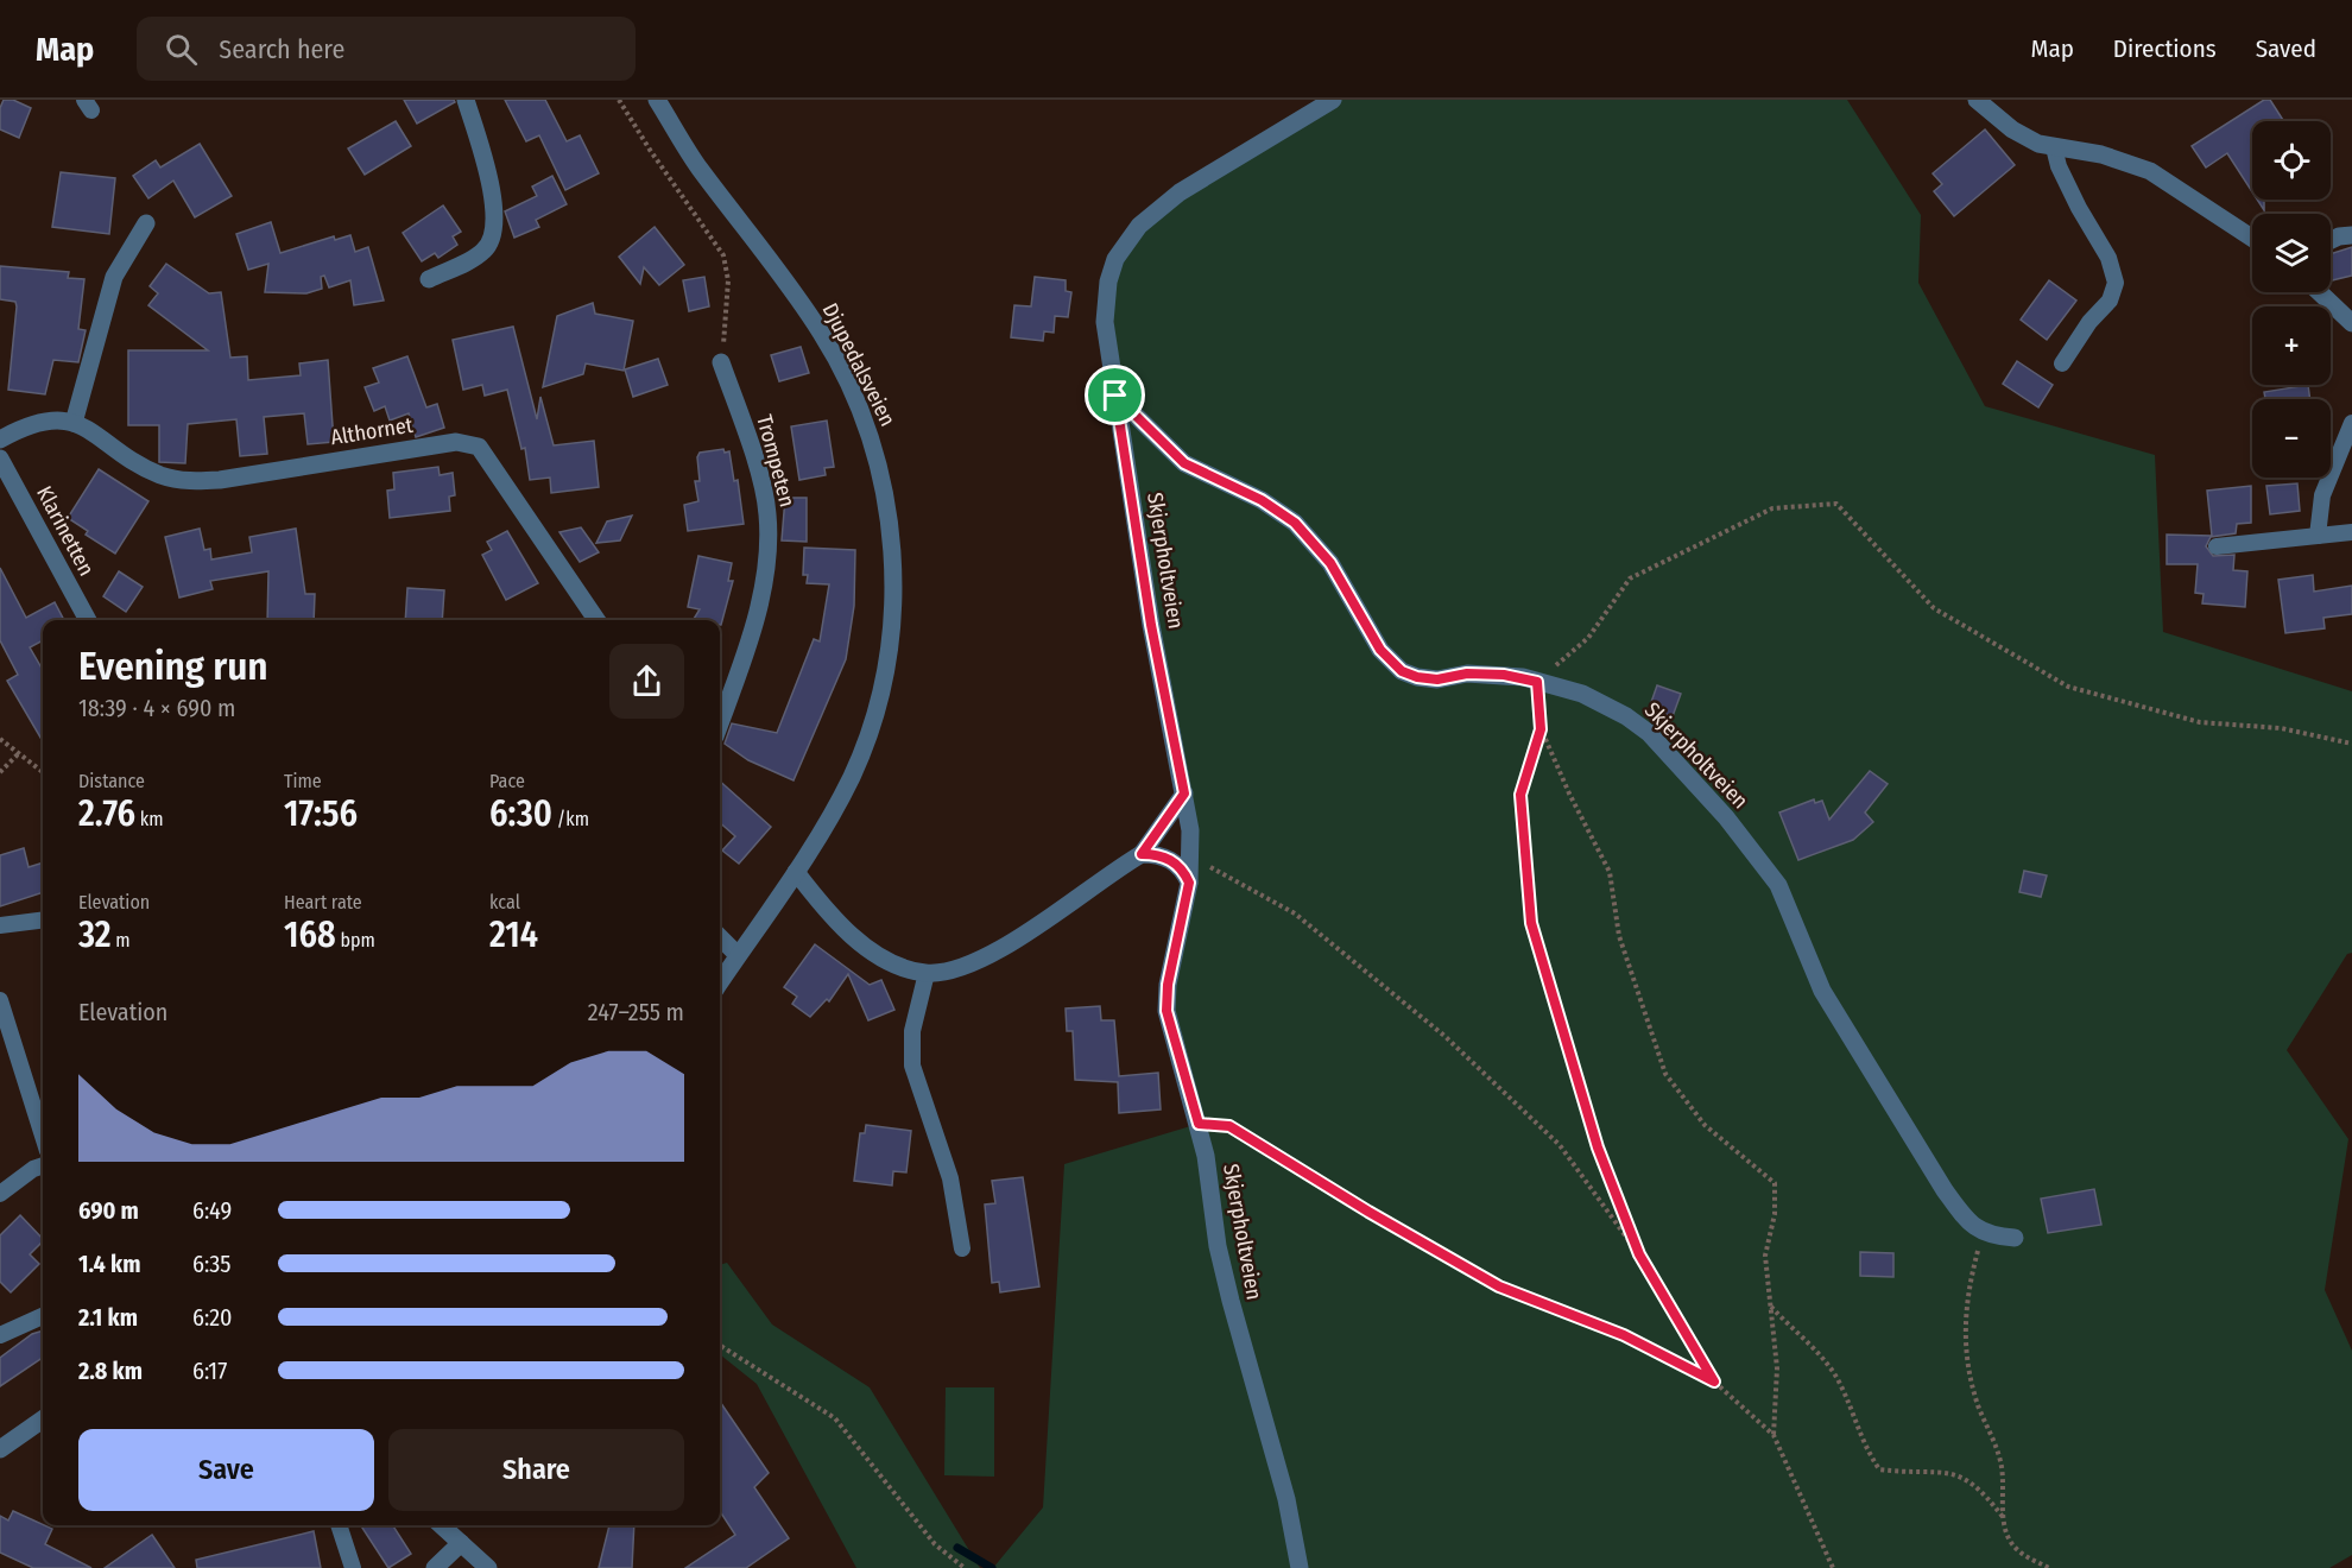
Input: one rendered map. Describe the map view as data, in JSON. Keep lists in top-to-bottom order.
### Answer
{
  "streets": {
    "street": [
      "Djupedalsveien",
      "Althornet",
      "Trompeten",
      "Klarinetten",
      "Skjerpholtveien"
    ]
  },
  "page": {
    "header": "Map",
    "search": "Search here",
    "nav": ["Map", "Directions", "Saved"],
    "map_buttons": ["+", "−"],
    "heading": ["Evening run", "18:39 · 4 × 690 m"],
    "stats": [
      ["Distance", "2.76 km"],
      ["Time", "17:56"],
      ["Pace", "6:30 /km"],
      ["Elevation", "32 m"],
      ["Heart rate", "168 bpm"],
      ["kcal", "214"]
    ],
    "chart": ["Elevation", "247–255 m"],
    "list": [
      {
        "name": "690 m",
        "note": "6:49"
      },
      {
        "name": "1.4 km",
        "note": "6:35"
      },
      {
        "name": "2.1 km",
        "note": "6:20"
      },
      {
        "name": "2.8 km",
        "note": "6:17"
      }
    ],
    "buttons": ["Save", "Share"]
  }
}
